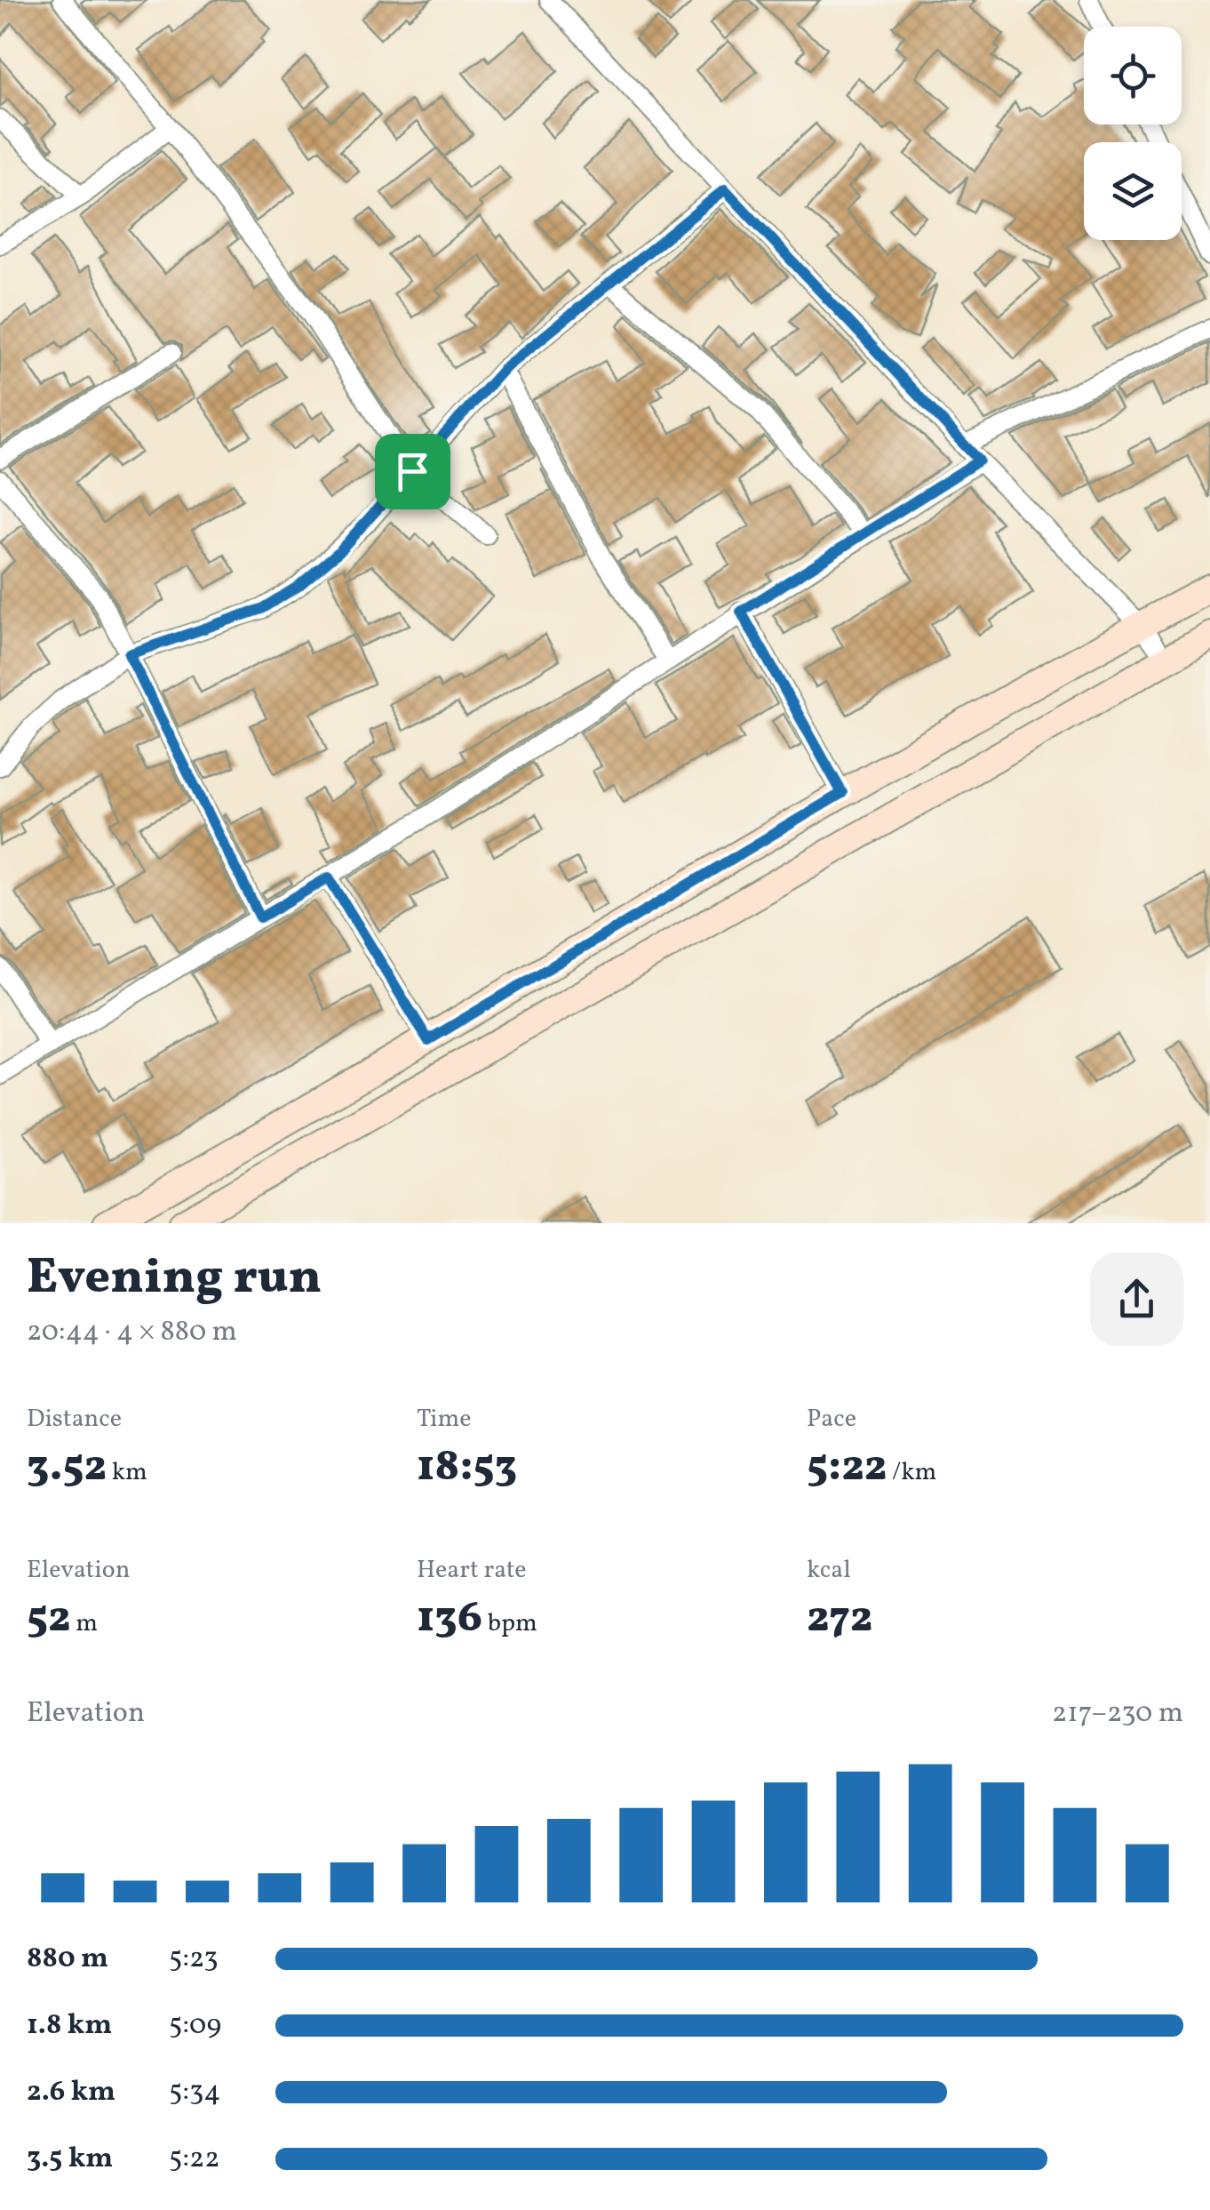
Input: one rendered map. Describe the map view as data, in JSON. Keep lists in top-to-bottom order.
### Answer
{
  "page": {
    "heading": ["Evening run", "20:44 · 4 × 880 m"],
    "stats": [
      ["Distance", "3.52 km"],
      ["Time", "18:53"],
      ["Pace", "5:22 /km"],
      ["Elevation", "52 m"],
      ["Heart rate", "136 bpm"],
      ["kcal", "272"]
    ],
    "chart": ["Elevation", "217–230 m"],
    "list": [
      {
        "name": "880 m",
        "note": "5:23"
      },
      {
        "name": "1.8 km",
        "note": "5:09"
      },
      {
        "name": "2.6 km",
        "note": "5:34"
      },
      {
        "name": "3.5 km",
        "note": "5:22"
      }
    ]
  }
}
